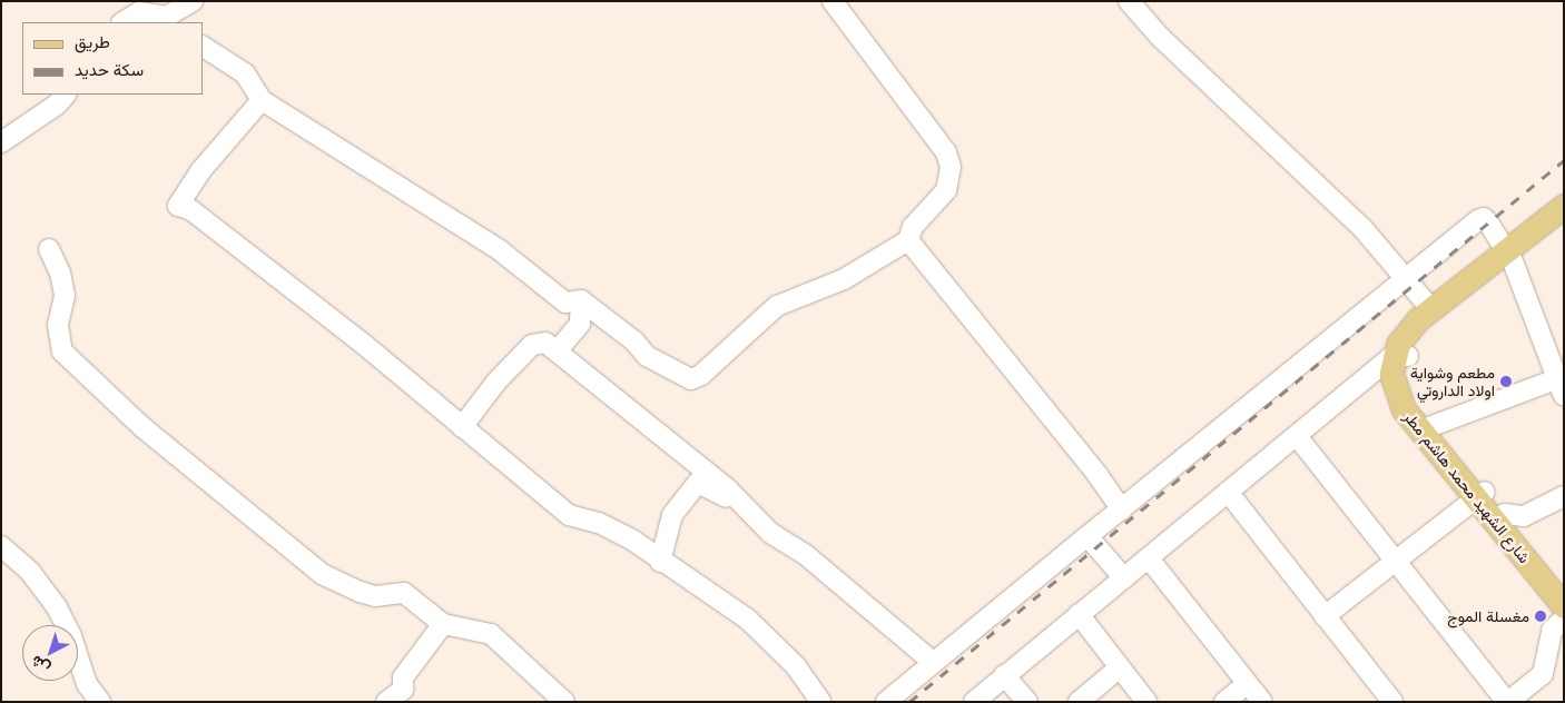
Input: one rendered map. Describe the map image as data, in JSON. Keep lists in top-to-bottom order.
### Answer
{
  "streets": {
    "main road": ["شارع الشهيد محمد هاشم مطر"]
  },
  "places": ["مطعم وشواية اولاد الداروتي", "مغسلة الموج"],
  "legend": ["طريق", "سكة حديد"],
  "north": "bottom left"
}
